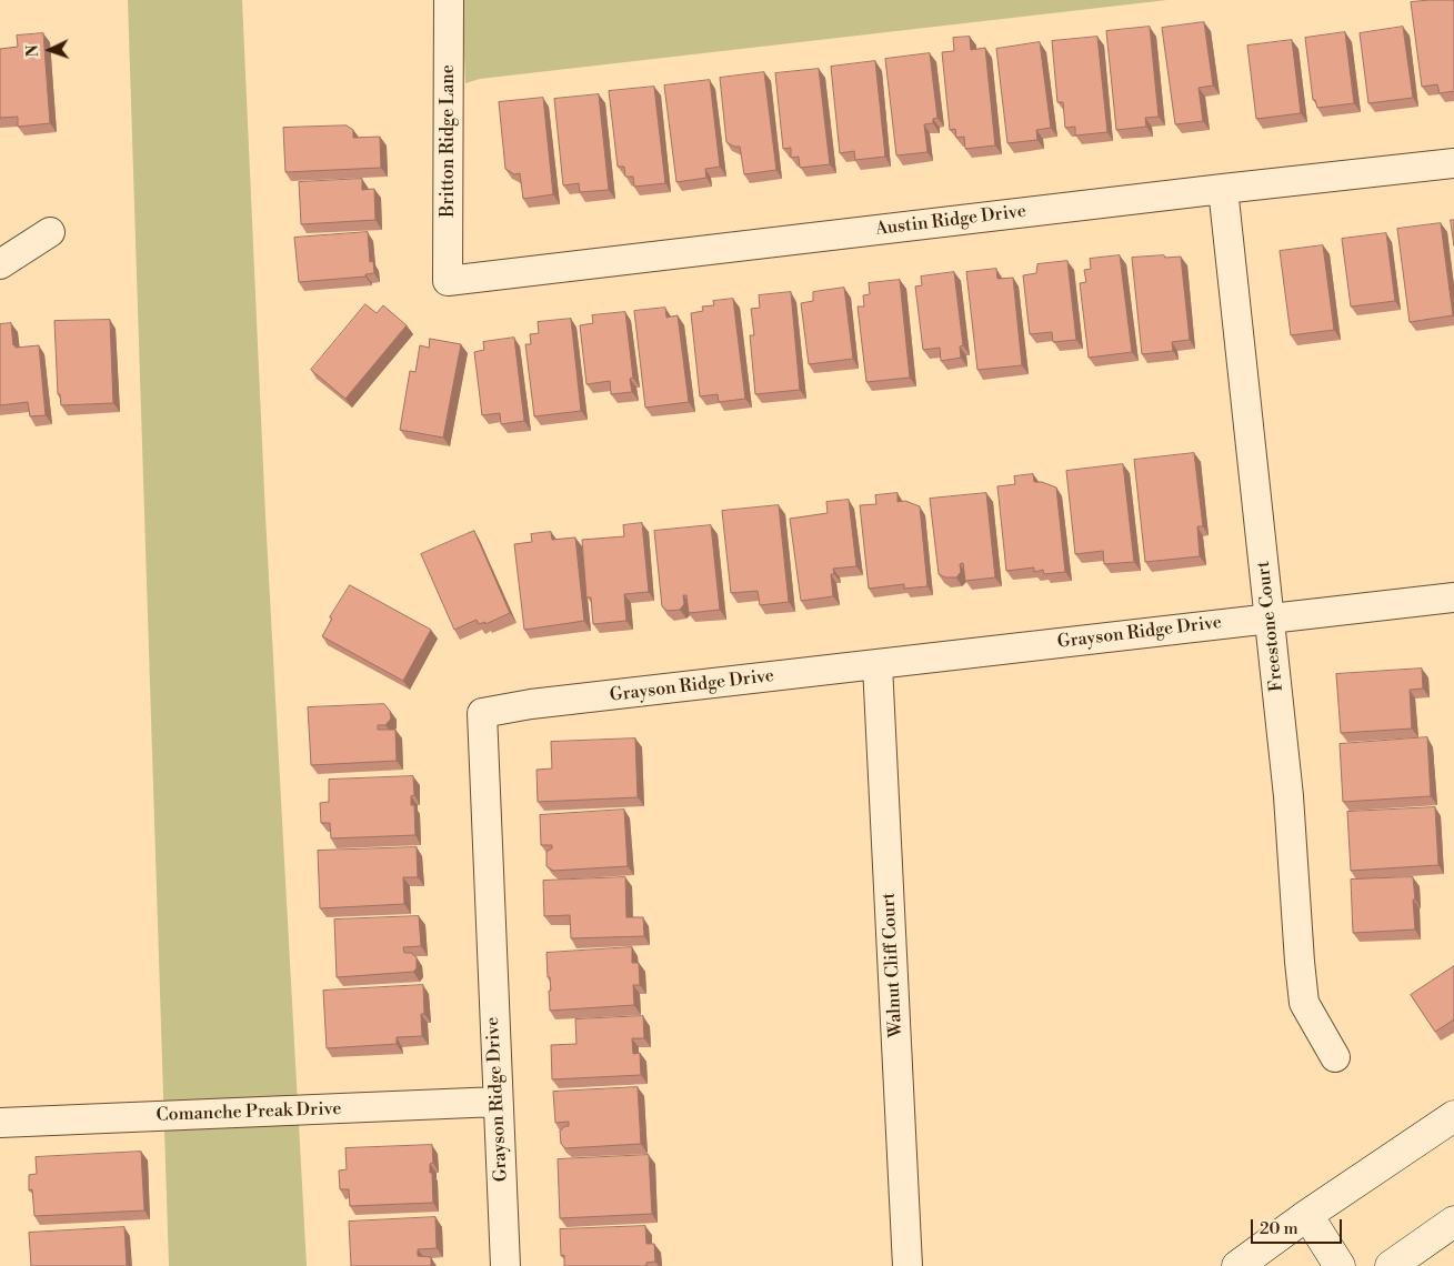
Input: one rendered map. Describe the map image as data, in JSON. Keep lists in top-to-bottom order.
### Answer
{
  "streets": {
    "street": [
      "Britton Ridge Lane",
      "Austin Ridge Drive",
      "Freestone Court",
      "Grayson Ridge Drive",
      "Walnut Cliff Court",
      "Comanche Preak Drive"
    ]
  },
  "crossings": [
    ["Britton Ridge Lane", "Austin Ridge Drive"],
    ["Austin Ridge Drive", "Freestone Court"],
    ["Freestone Court", "Grayson Ridge Drive"],
    ["Grayson Ridge Drive", "Walnut Cliff Court"],
    ["Grayson Ridge Drive", "Comanche Preak Drive"]
  ],
  "scale_bar": "20 m",
  "north": "left"
}
